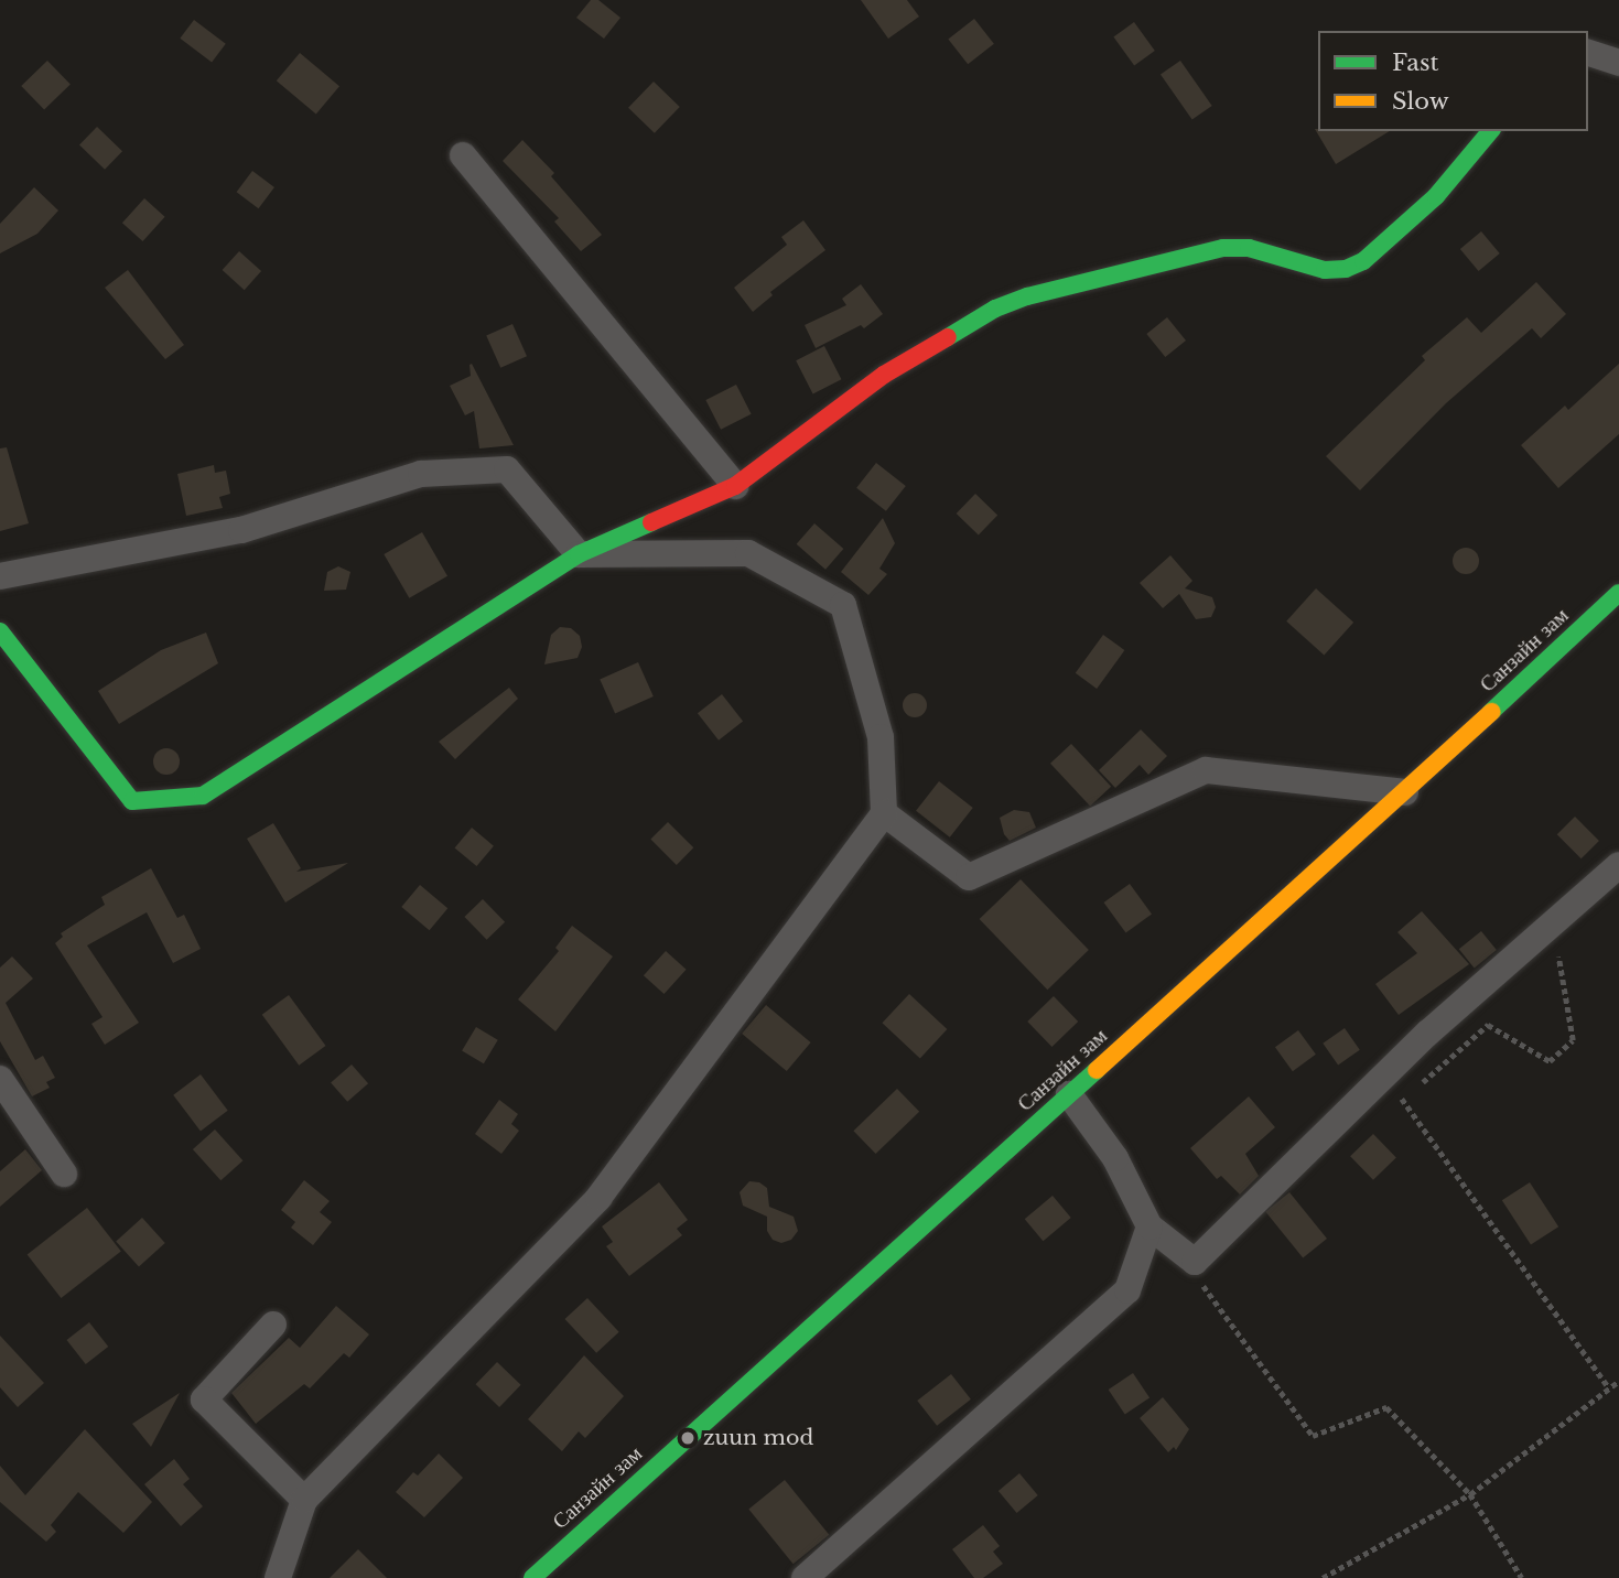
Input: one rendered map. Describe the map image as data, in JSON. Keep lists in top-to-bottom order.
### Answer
{
  "streets": {
    "street": ["Санзайн зам"]
  },
  "places": ["zuun mod"],
  "legend": ["Fast", "Slow"]
}
